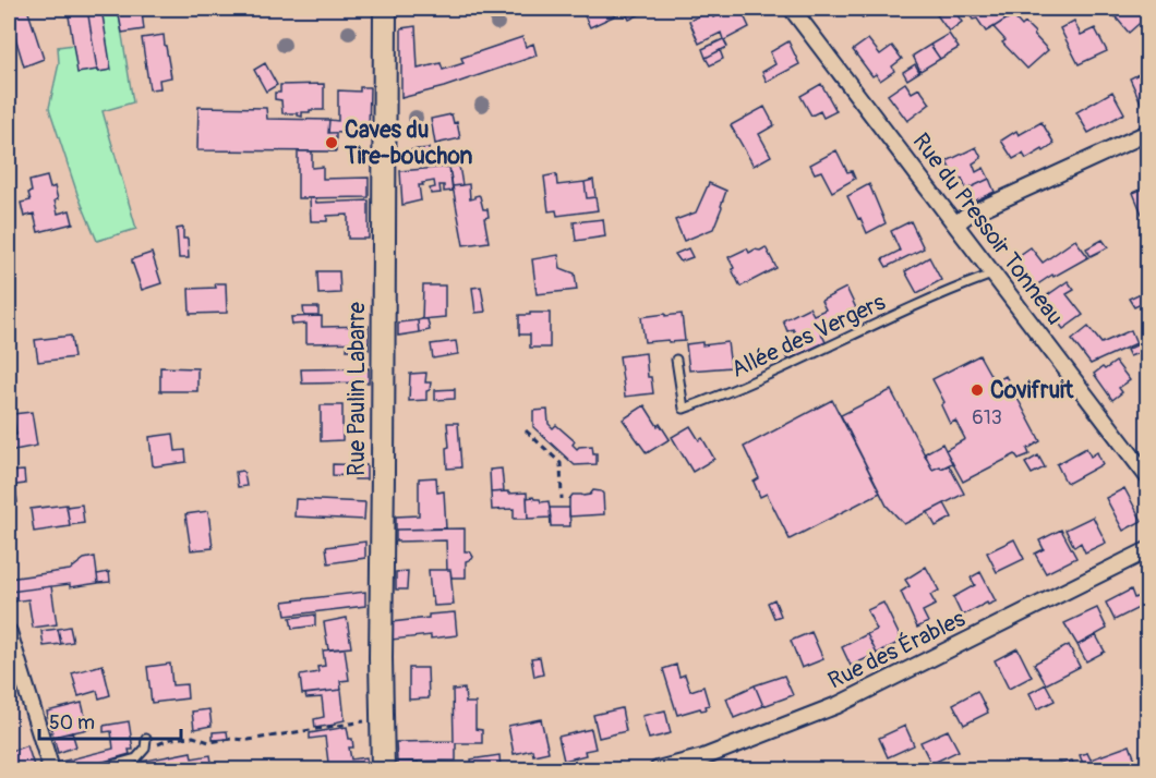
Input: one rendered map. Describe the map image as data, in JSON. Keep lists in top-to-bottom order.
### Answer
{
  "streets": {
    "street": ["Rue du Pressoir Tonneau", "Rue Paulin Labarre", "Rue des Érables"],
    "lane": ["Allée des Vergers"]
  },
  "crossings": [
    ["Rue du Pressoir Tonneau", "Allée des Vergers"]
  ],
  "places": ["Caves du Tire-bouchon", "Covifruit"],
  "house_numbers": ["613"],
  "scale_bar": "50 m"
}
